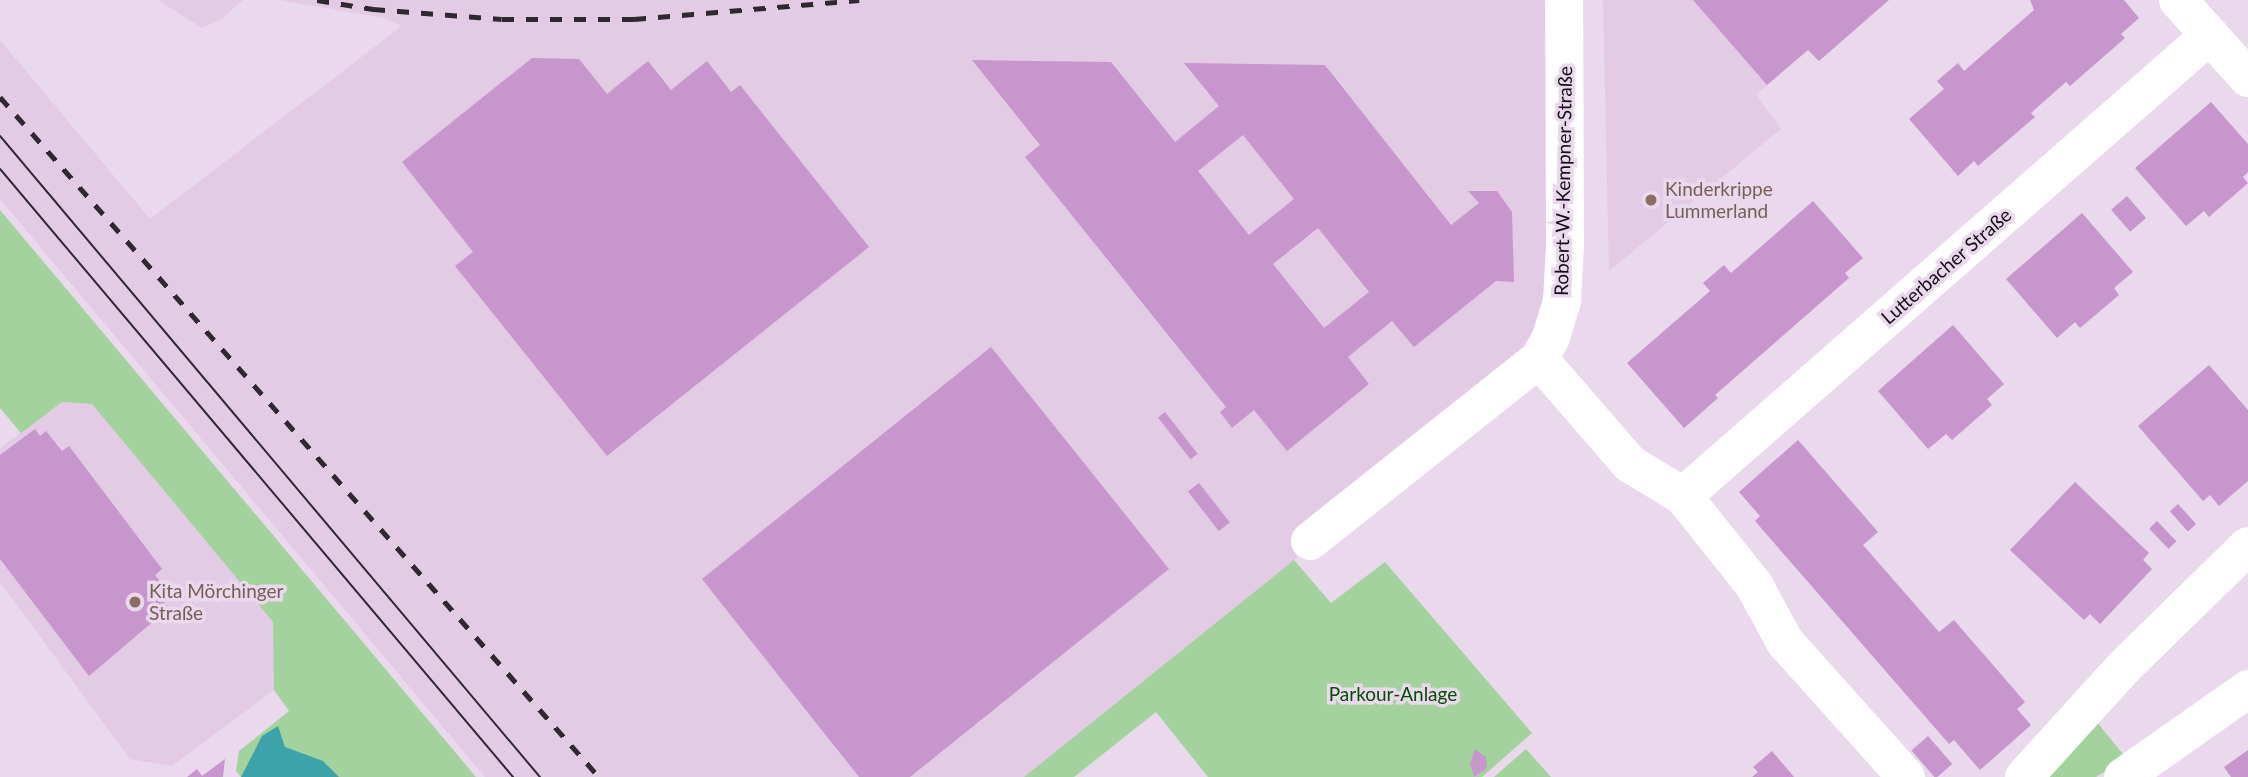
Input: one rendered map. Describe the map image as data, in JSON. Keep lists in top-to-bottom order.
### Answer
{
  "streets": {
    "street": ["Robert-W.-Kempner-Straße", "Lutterbacher Straße"]
  },
  "parks": ["Parkour-Anlage"],
  "places": ["Kinderkrippe Lummerland", "Kita Mörchinger Straße"]
}
